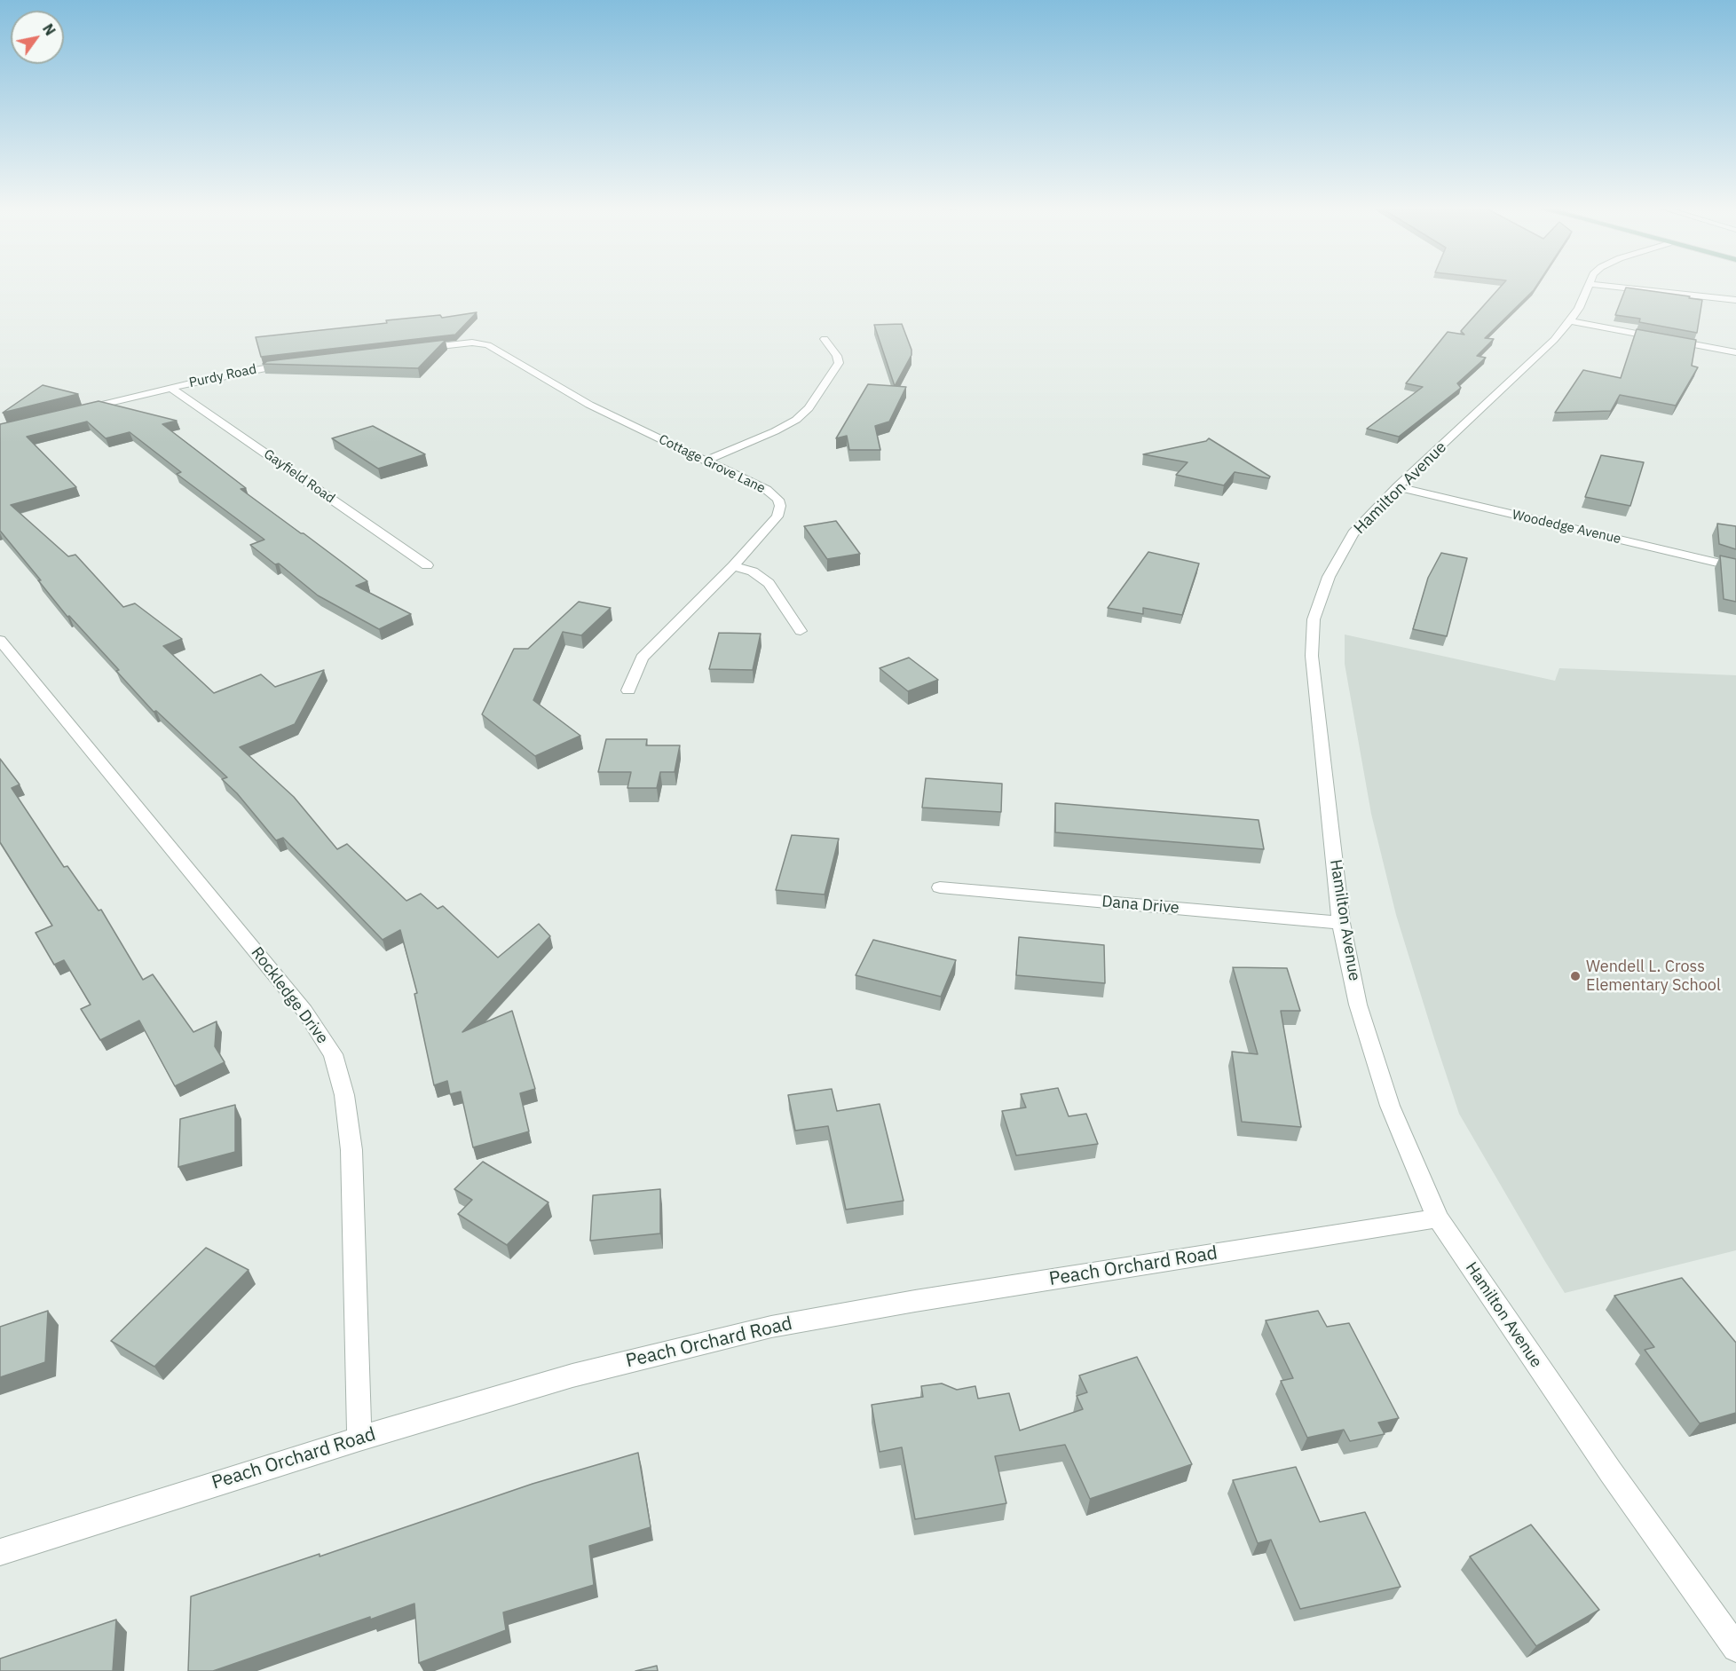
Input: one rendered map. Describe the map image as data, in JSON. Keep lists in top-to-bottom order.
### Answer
{
  "streets": {
    "street": [
      "Purdy Road",
      "Cottage Grove Lane",
      "Gayfield Road",
      "Hamilton Avenue",
      "Woodedge Avenue",
      "Dana Drive",
      "Rockledge Drive",
      "Peach Orchard Road"
    ]
  },
  "crossings": [
    ["Purdy Road", "Gayfield Road"],
    ["Hamilton Avenue", "Woodedge Avenue"],
    ["Hamilton Avenue", "Dana Drive"],
    ["Hamilton Avenue", "Peach Orchard Road"],
    ["Rockledge Drive", "Peach Orchard Road"]
  ],
  "places": ["Wendell L. Cross Elementary School"],
  "north": "top right"
}
